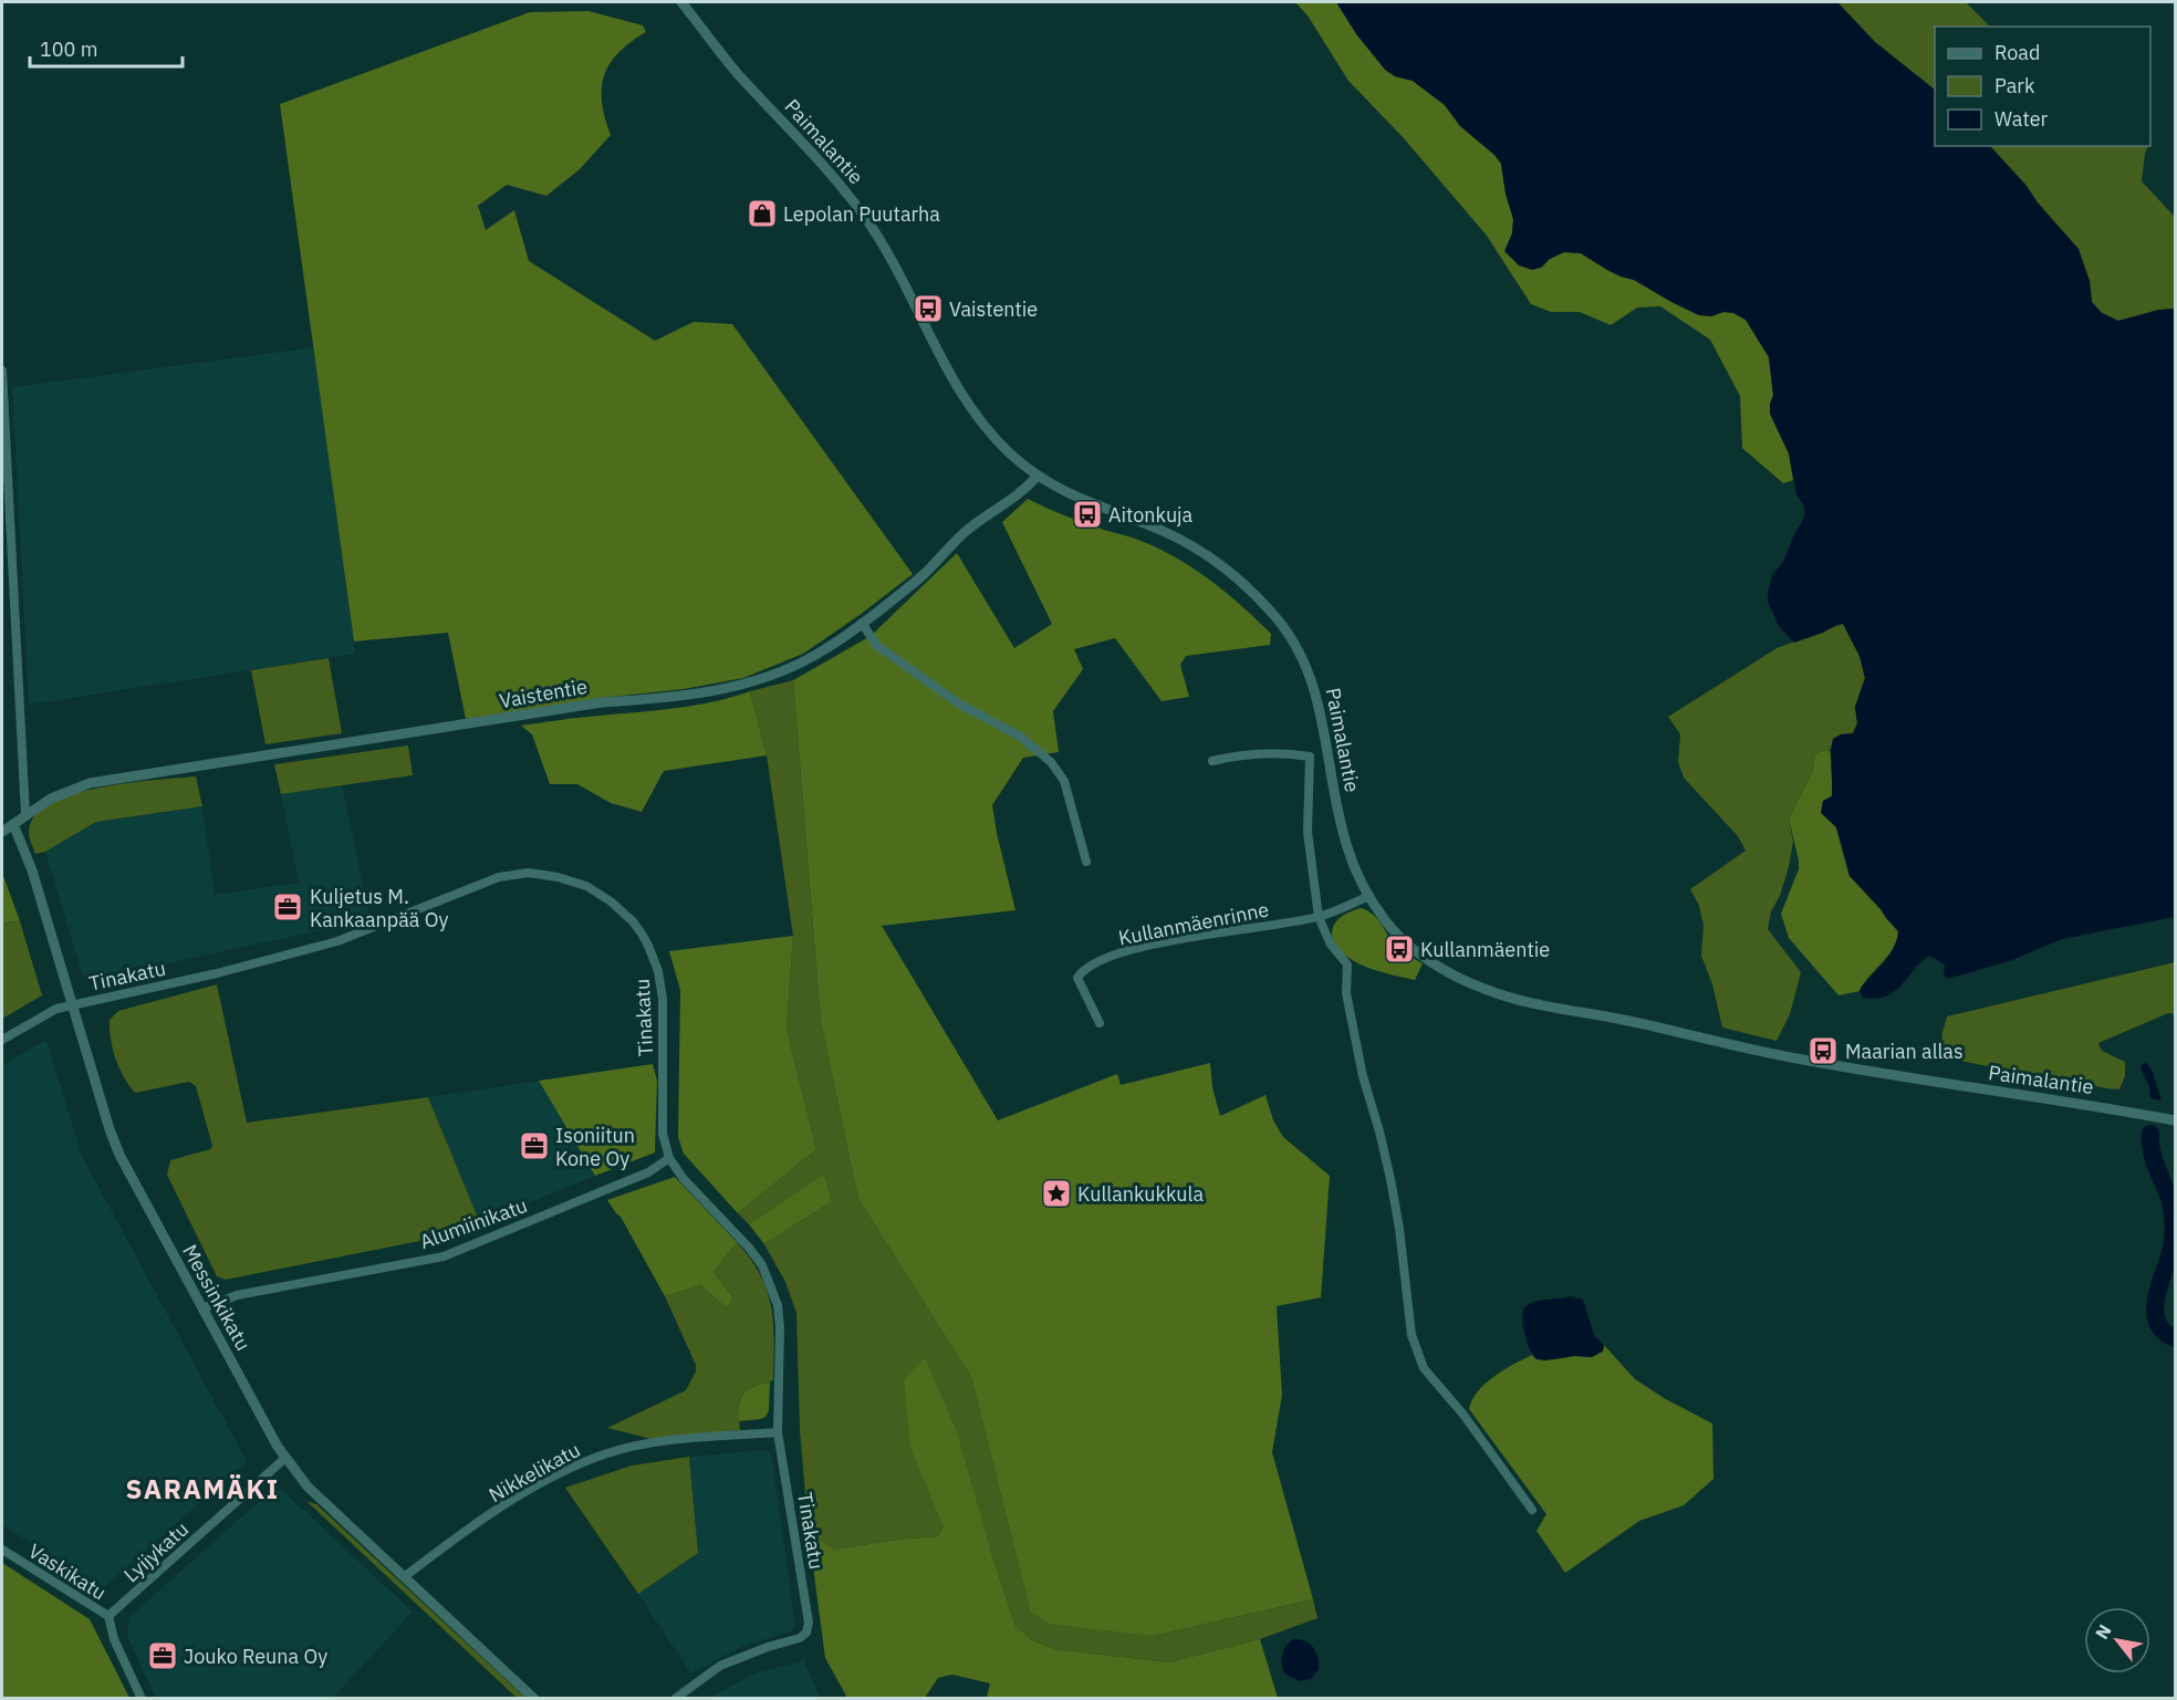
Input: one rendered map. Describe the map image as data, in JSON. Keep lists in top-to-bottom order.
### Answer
{
  "streets": {
    "street": [
      "Paimalantie",
      "Vaistentie",
      "Kullanmäenrinne",
      "Tinakatu",
      "Alumiinikatu",
      "Messinkikatu",
      "Nikkelikatu",
      "Lyijykatu",
      "Vaskikatu"
    ]
  },
  "crossings": [
    ["Paimalantie", "Vaistentie"],
    ["Paimalantie", "Kullanmäenrinne"],
    ["Vaistentie", "Messinkikatu"],
    ["Tinakatu", "Alumiinikatu"],
    ["Tinakatu", "Messinkikatu"],
    ["Tinakatu", "Nikkelikatu"],
    ["Alumiinikatu", "Messinkikatu"],
    ["Messinkikatu", "Nikkelikatu"],
    ["Messinkikatu", "Lyijykatu"],
    ["Lyijykatu", "Vaskikatu"]
  ],
  "districts": ["SARAMÄKI"],
  "places": {
    "shop": ["Lepolan Puutarha"],
    "bus stop": [
      "Vaistentie",
      "Aitonkuja",
      "Kullanmäentie",
      "Maarian allas"
    ],
    "office": ["Kuljetus M. Kankaanpää Oy", "Isoniitun Kone Oy", "Jouko Reuna Oy"],
    "place": ["Kullankukkula"]
  },
  "legend": ["Road", "Park", "Water"],
  "scale_bar": "100 m",
  "north": "top left"
}
